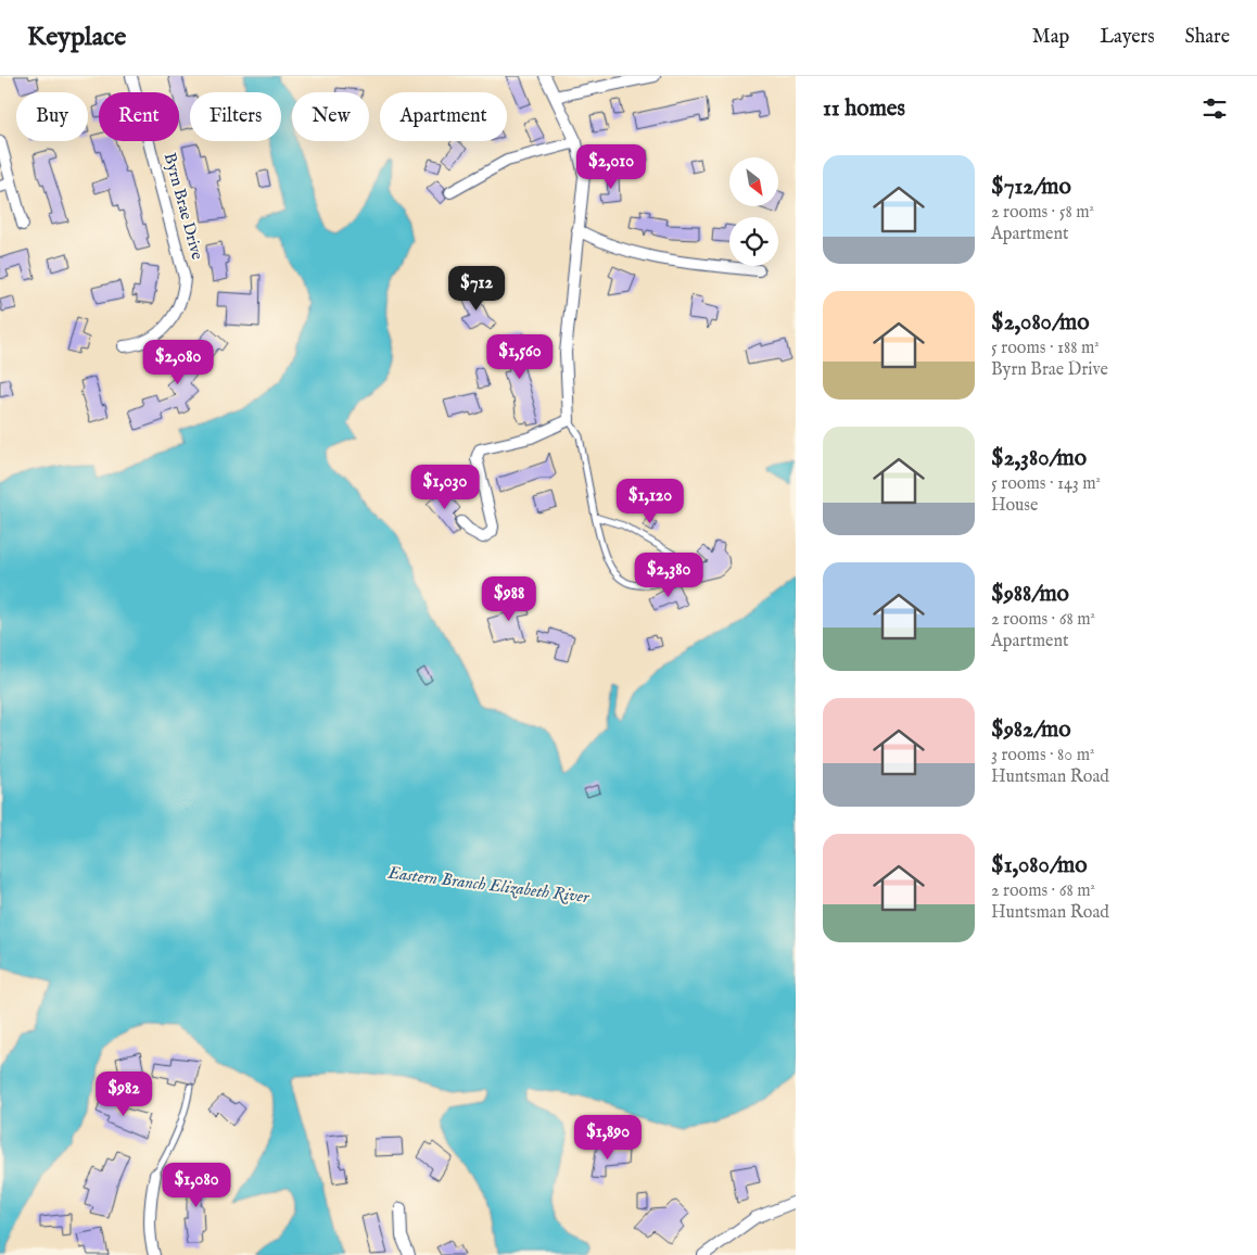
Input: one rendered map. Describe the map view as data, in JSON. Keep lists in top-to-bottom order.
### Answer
{
  "streets": {
    "street": ["Byrn Brae Drive"]
  },
  "water": ["Eastern Branch Elizabeth River"],
  "north": "bottom right",
  "page": {
    "header": "Keyplace",
    "nav": ["Map", "Layers", "Share"],
    "heading": "11 homes",
    "chip": [
      "Buy",
      "Rent",
      "Filters",
      "New",
      "Apartment"
    ],
    "list": [
      {
        "name": "$712/mo",
        "note": "2 rooms · 58 m² · Apartment"
      },
      {
        "name": "$2,080/mo",
        "note": "5 rooms · 188 m² · Byrn Brae Drive"
      },
      {
        "name": "$2,380/mo",
        "note": "5 rooms · 143 m² · House"
      },
      {
        "name": "$988/mo",
        "note": "2 rooms · 68 m² · Apartment"
      },
      {
        "name": "$982/mo",
        "note": "3 rooms · 80 m² · Huntsman Road"
      },
      {
        "name": "$1,080/mo",
        "note": "2 rooms · 68 m² · Huntsman Road"
      }
    ],
    "price": [
      "$2,010",
      "$712",
      "$1,560",
      "$2,080",
      "$1,030",
      "$1,120",
      "$2,380",
      "$988",
      "$982",
      "$1,890",
      "$1,080"
    ]
  }
}
